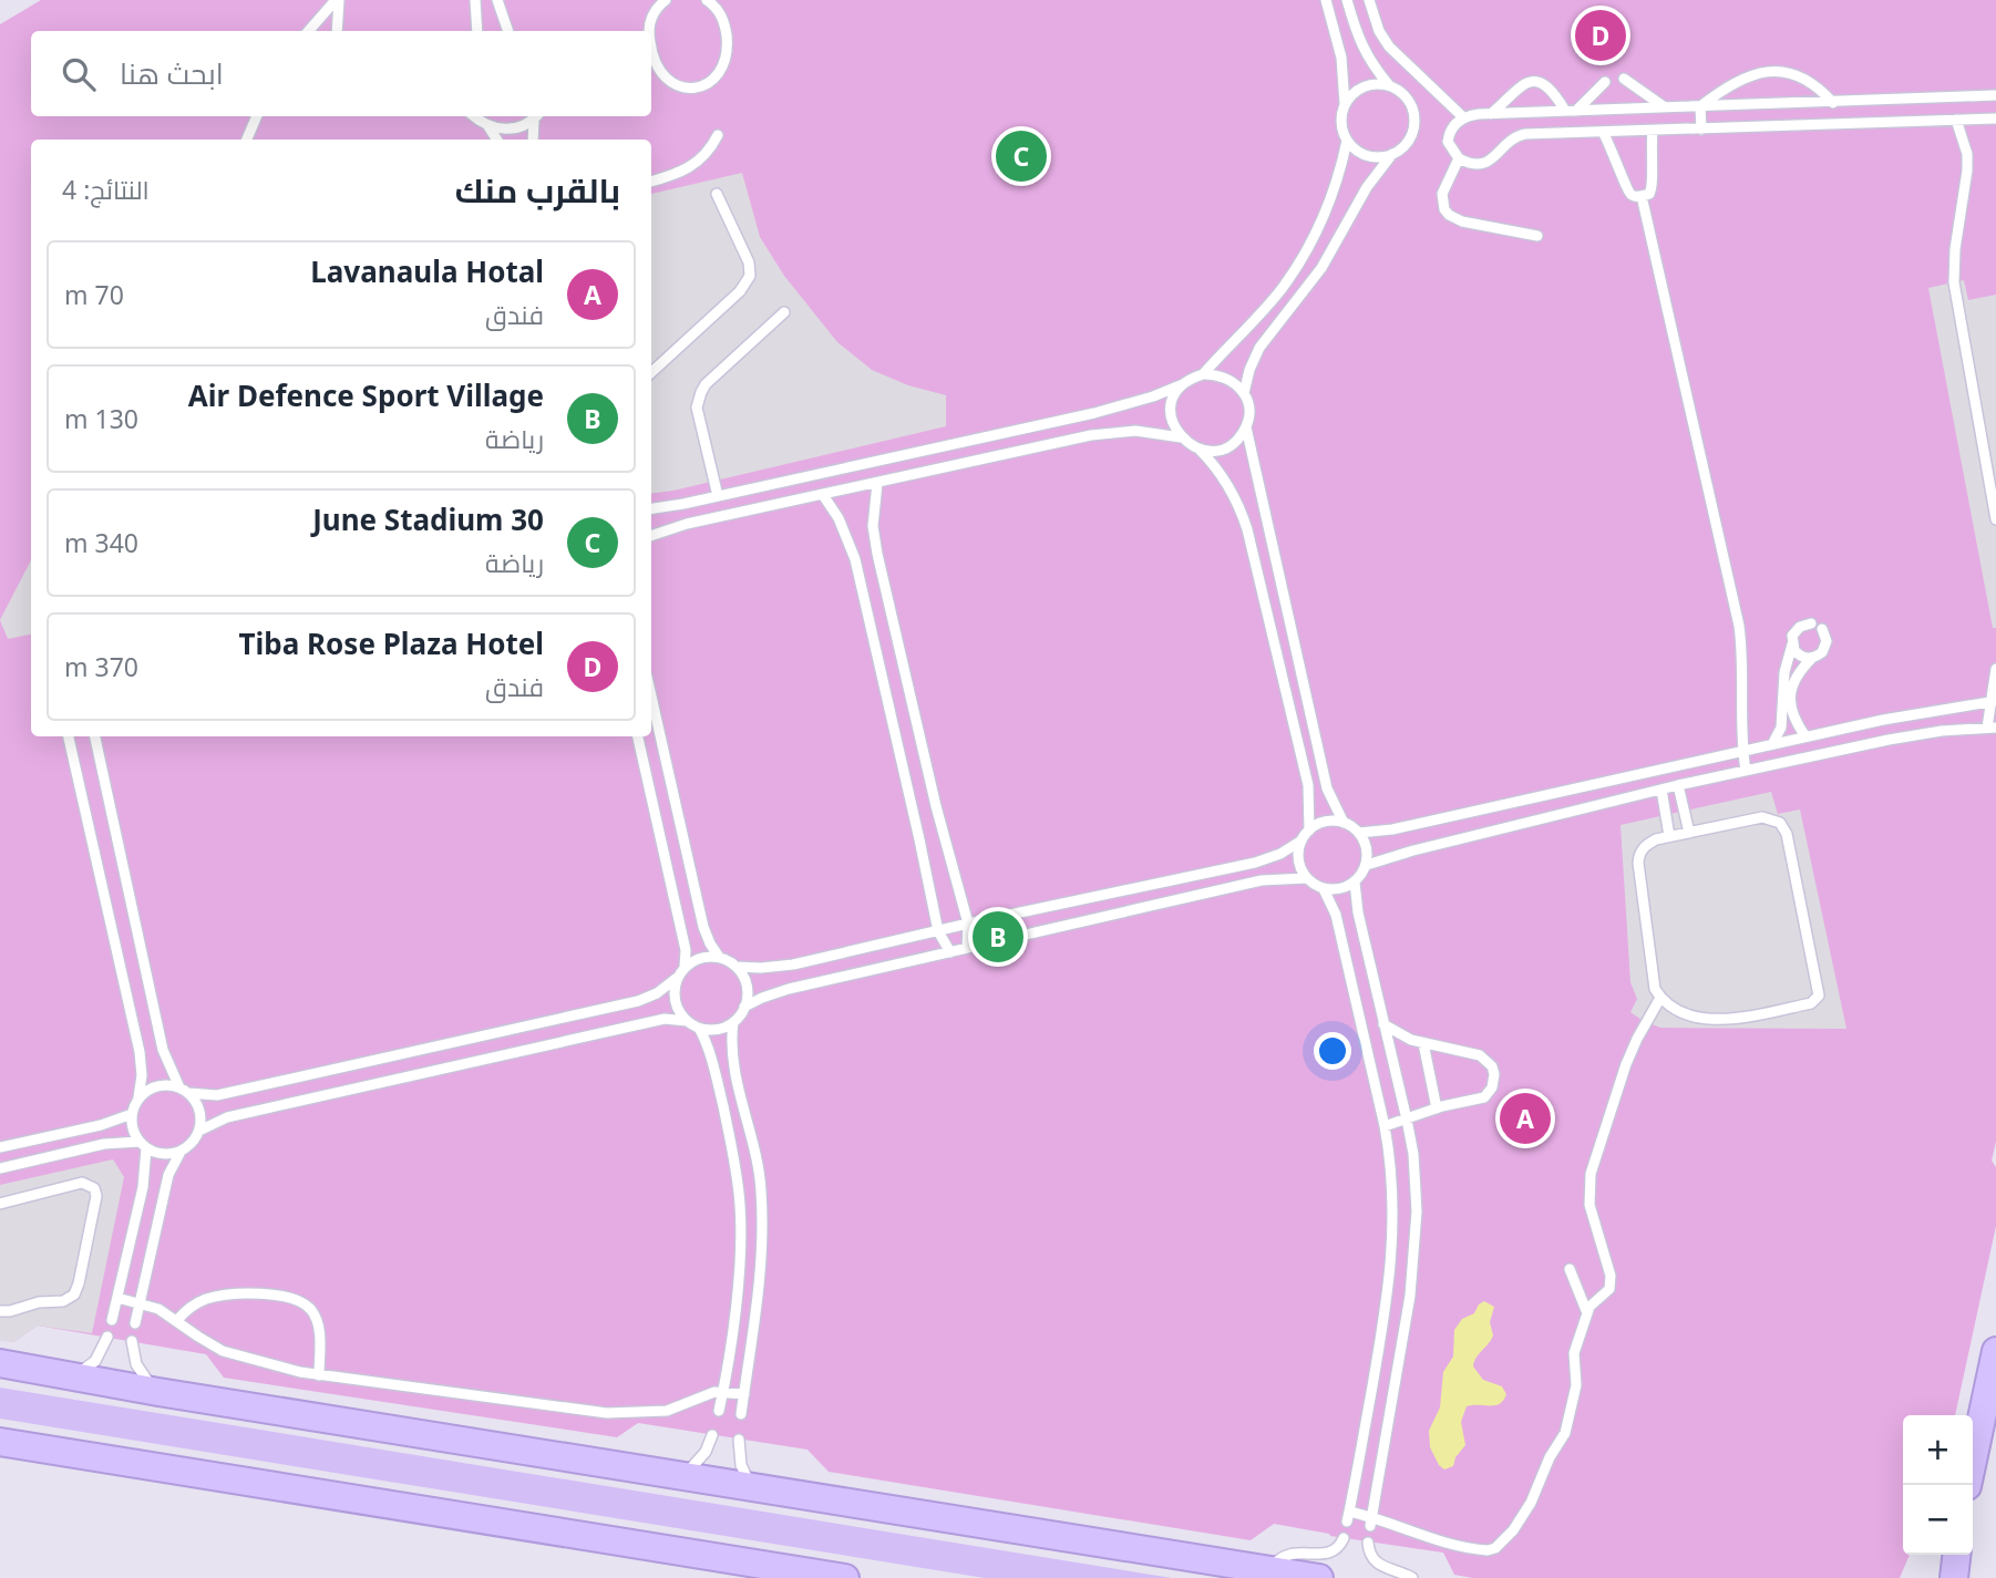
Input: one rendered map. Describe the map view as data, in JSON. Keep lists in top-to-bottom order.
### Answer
{
  "page": {
    "pins": [
      "D",
      "C",
      "B",
      "A"
    ],
    "search": "ابحث هنا",
    "heading": ["بالقرب منك", "النتائج: 4"],
    "list": [
      {
        "mark": "A",
        "name": "Lavanaula Hotal",
        "note": "فندق",
        "value": "70 m"
      },
      {
        "mark": "B",
        "name": "Air Defence Sport Village",
        "note": "رياضة",
        "value": "130 m"
      },
      {
        "mark": "C",
        "name": "30 June Stadium",
        "note": "رياضة",
        "value": "340 m"
      },
      {
        "mark": "D",
        "name": "Tiba Rose Plaza Hotel",
        "note": "فندق",
        "value": "370 m"
      }
    ],
    "map_buttons": ["+", "−"]
  }
}
